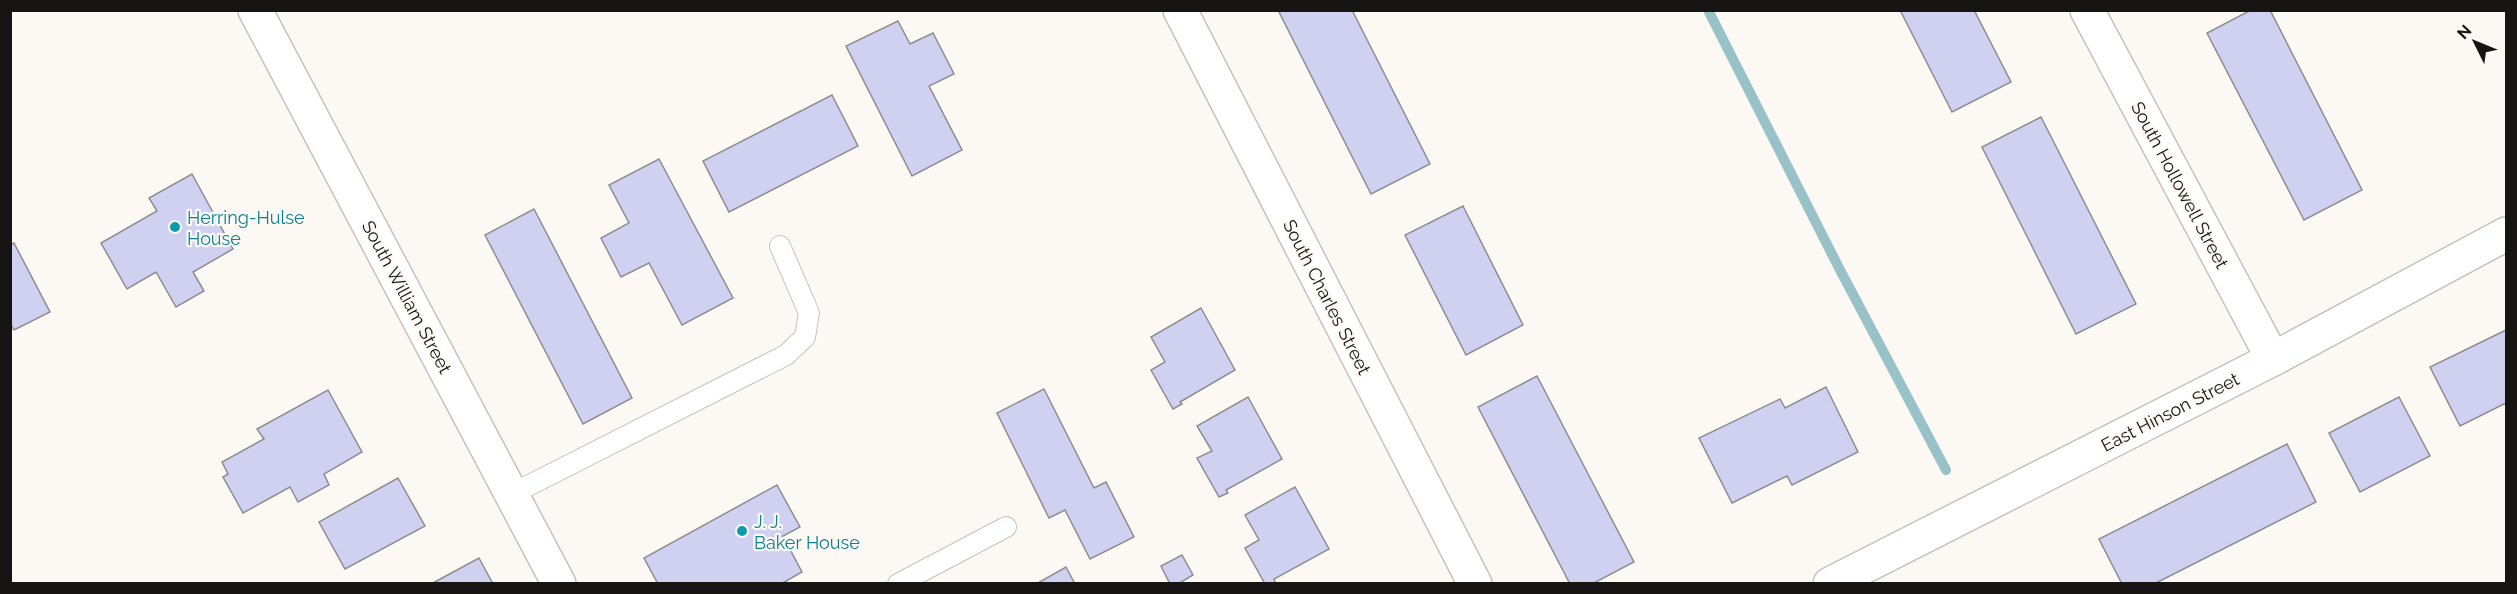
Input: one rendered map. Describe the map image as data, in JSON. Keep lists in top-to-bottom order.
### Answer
{
  "streets": {
    "street": [
      "South Hollowell Street",
      "South William Street",
      "South Charles Street",
      "East Hinson Street"
    ]
  },
  "crossings": [
    ["South Hollowell Street", "East Hinson Street"]
  ],
  "places": ["Herring-Hulse House", "J. J. Baker House"],
  "north": "top left"
}
